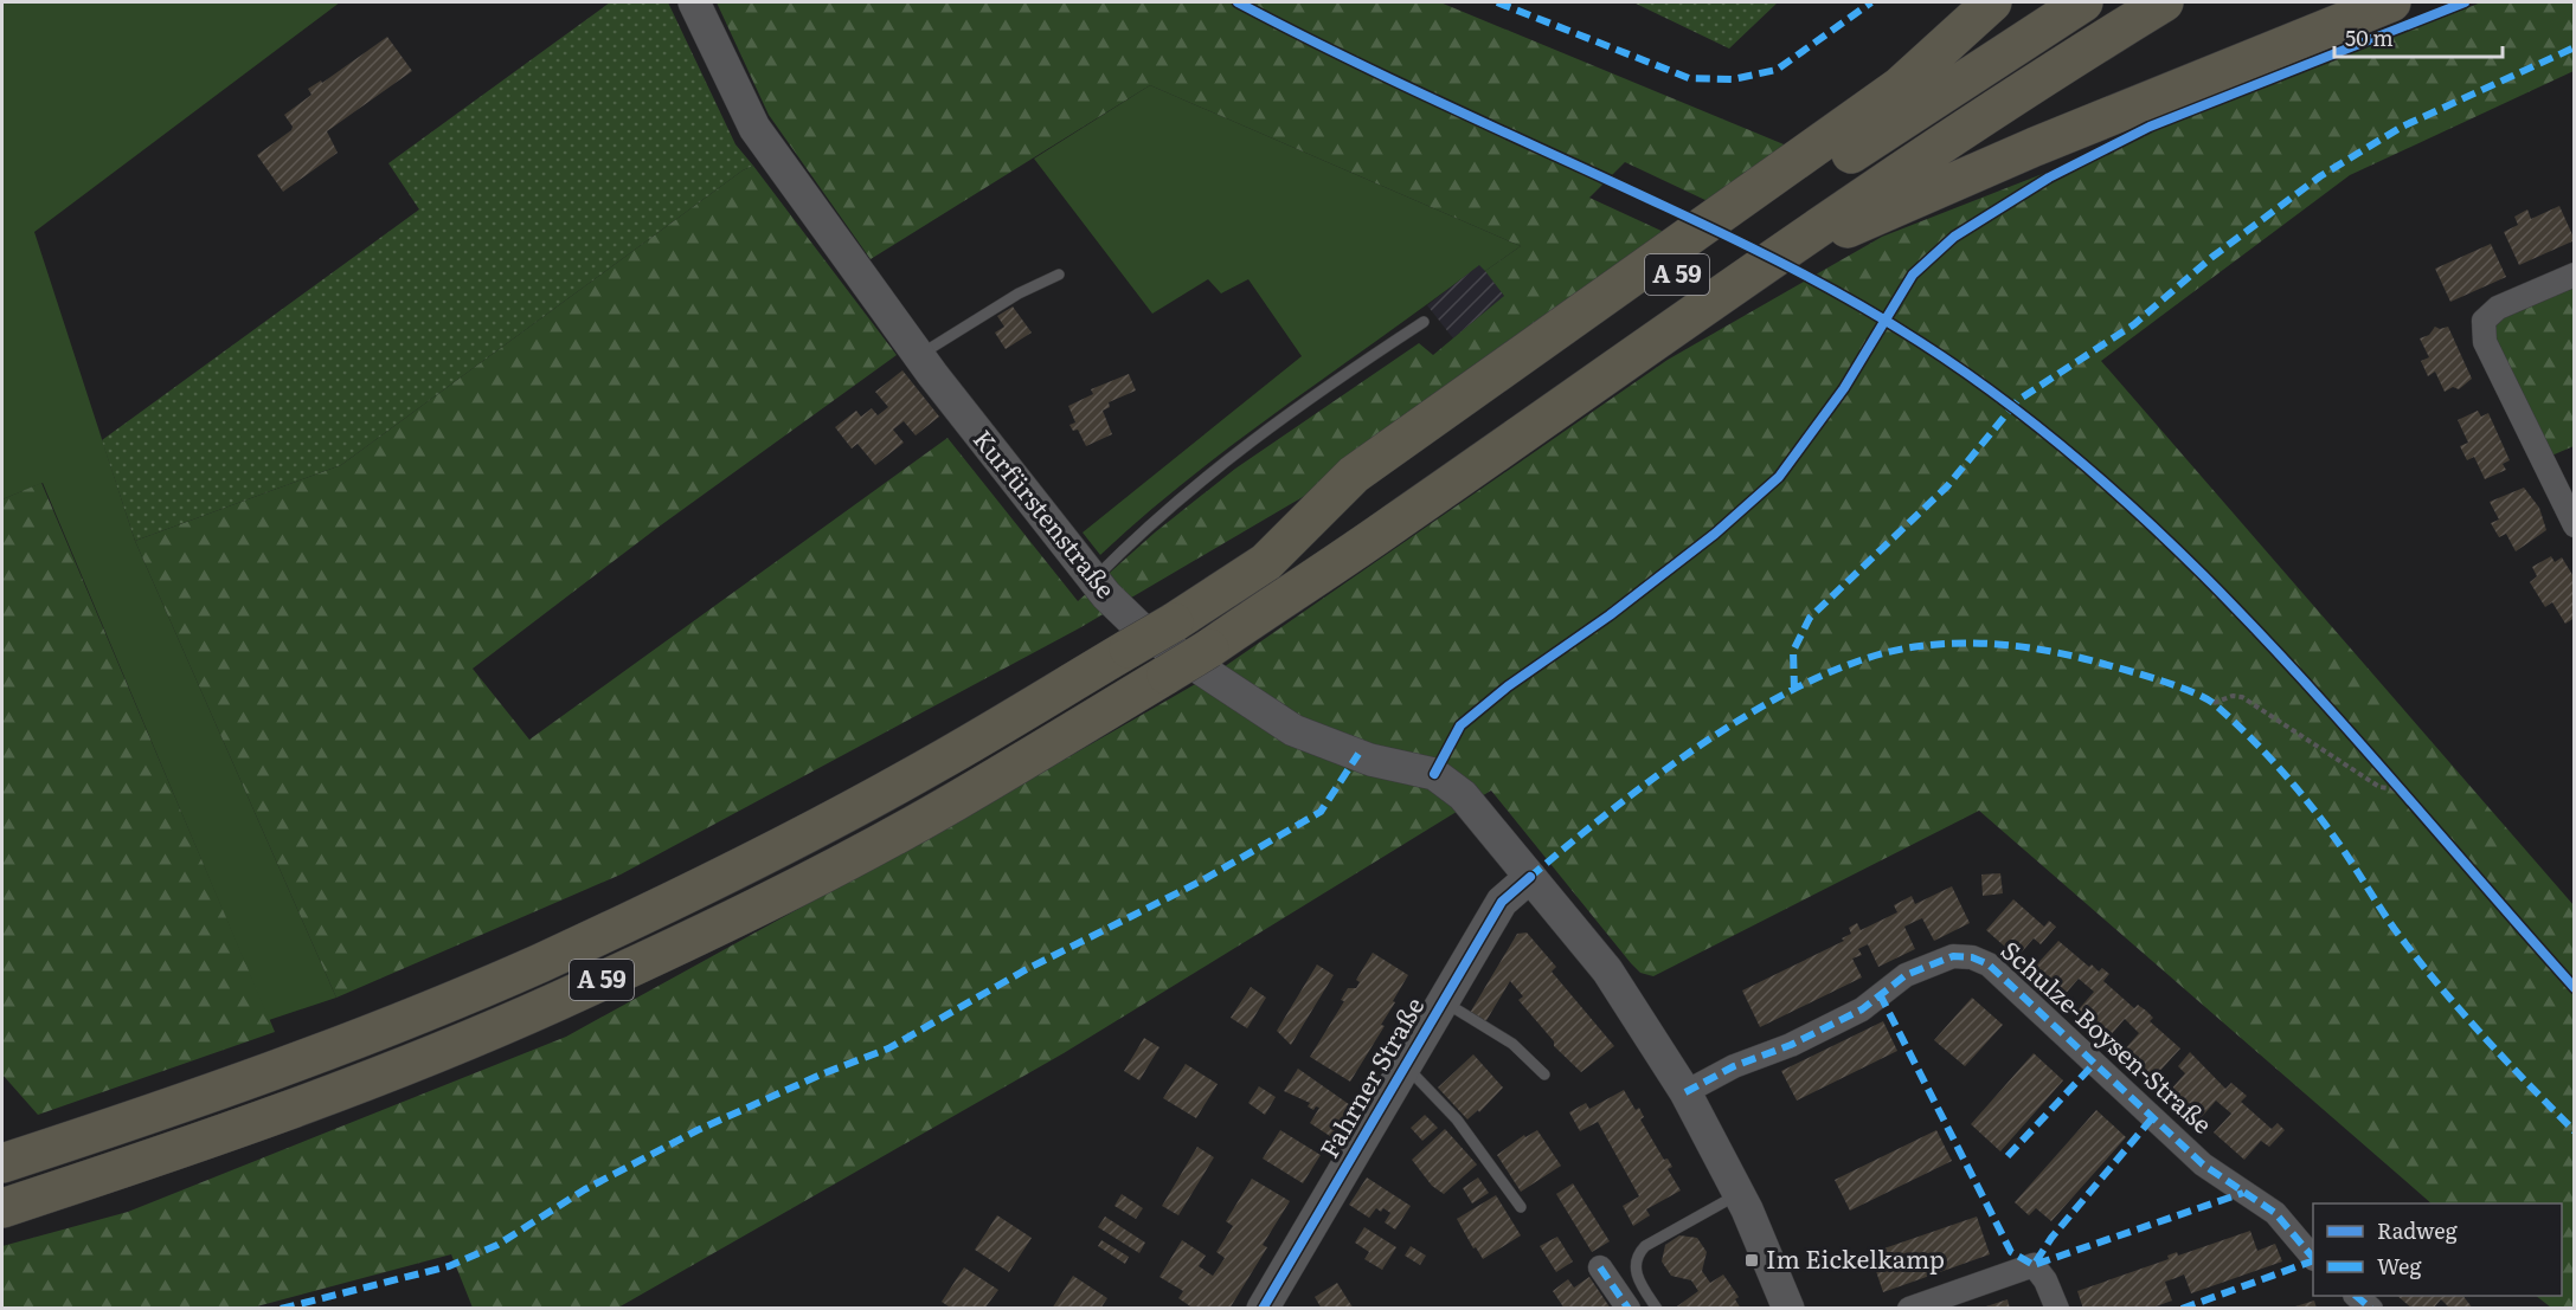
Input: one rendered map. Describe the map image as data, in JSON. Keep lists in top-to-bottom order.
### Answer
{
  "streets": {
    "highway": ["A 59"],
    "street": ["Kurfürstenstraße", "Schulze-Boysen-Straße", "Fahrner Straße"]
  },
  "crossings": [
    ["Kurfürstenstraße", "Fahrner Straße"]
  ],
  "places": {
    "transit": ["Im Eickelkamp"]
  },
  "legend": ["Radweg", "Weg"],
  "scale_bar": "50 m"
}
